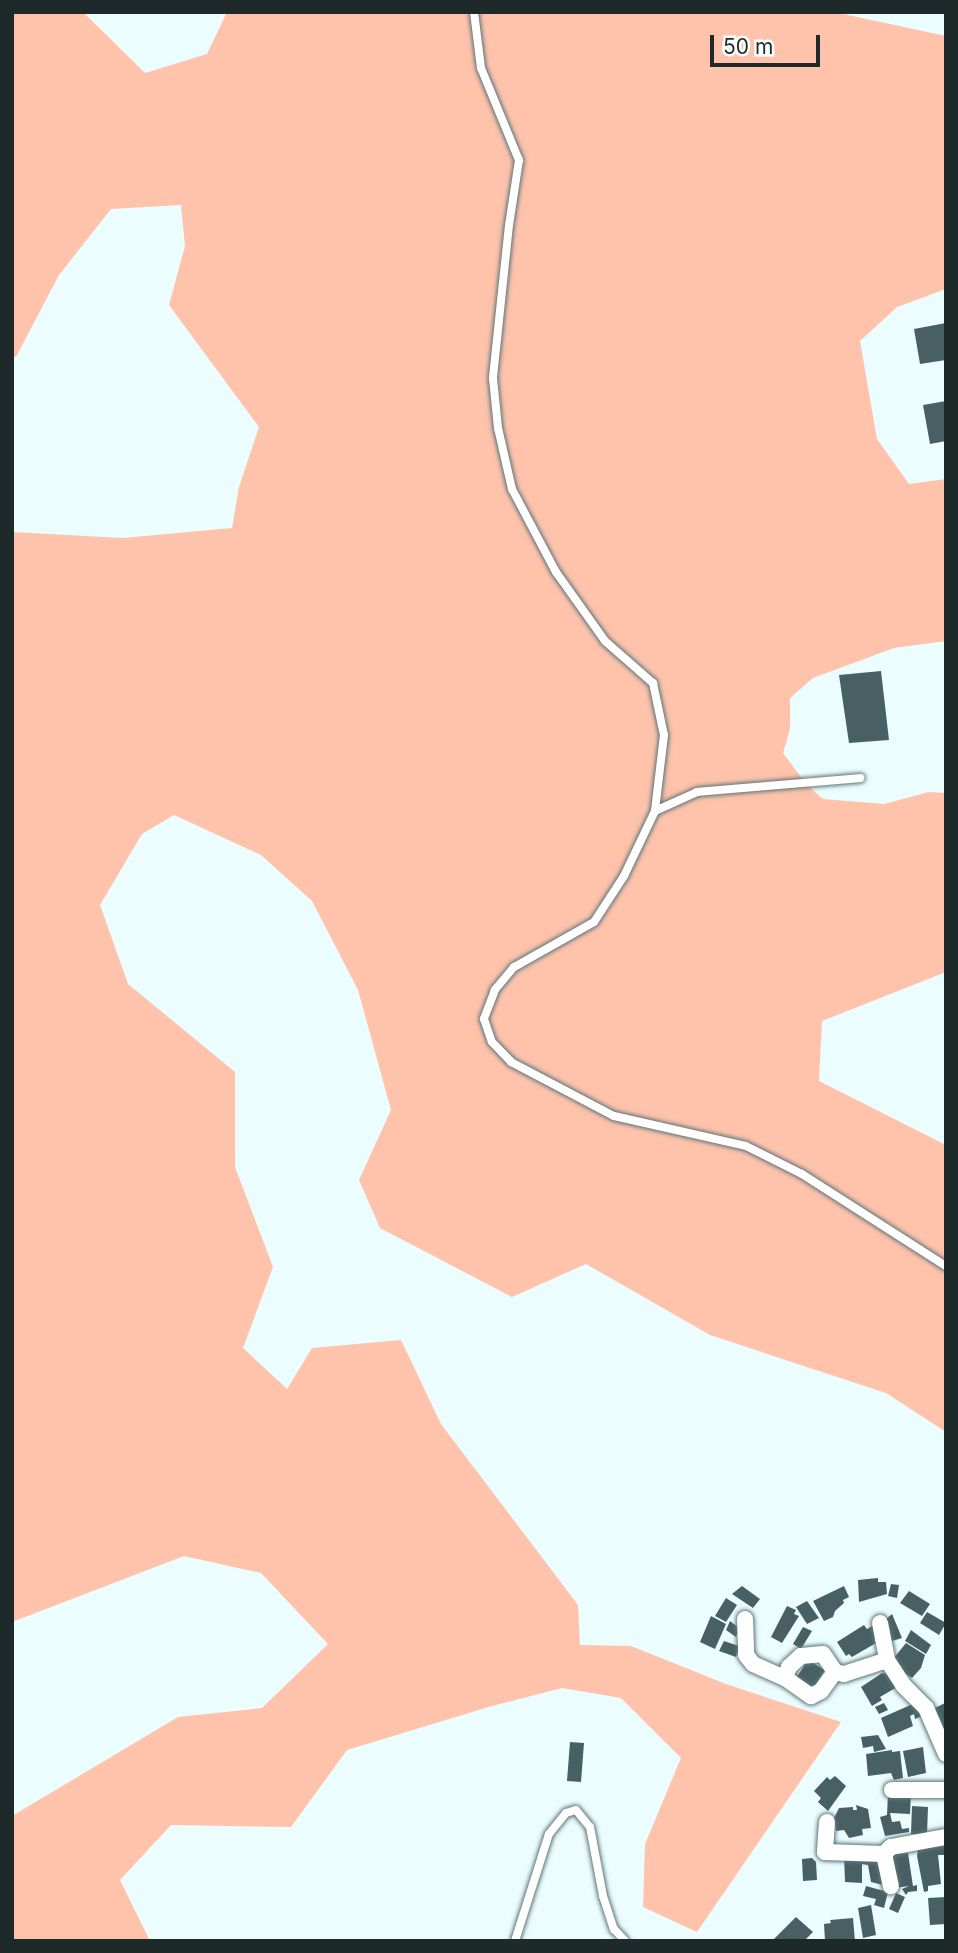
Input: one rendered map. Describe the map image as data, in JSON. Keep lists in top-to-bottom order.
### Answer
{
  "scale_bar": "50 m"
}
